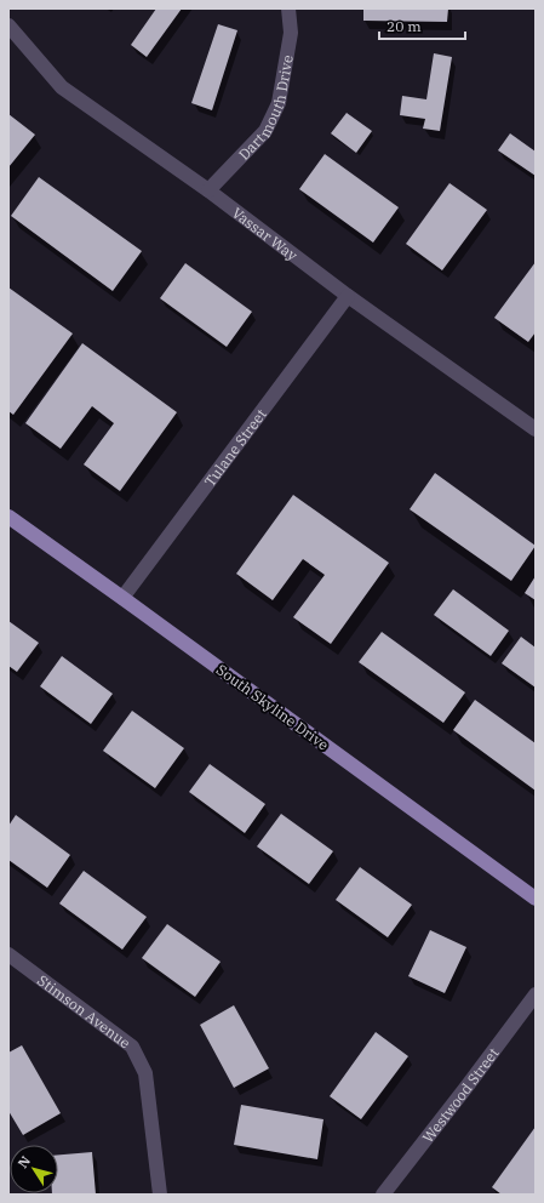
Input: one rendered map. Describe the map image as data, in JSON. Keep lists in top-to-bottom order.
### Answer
{
  "streets": {
    "main road": ["South Skyline Drive"],
    "street": [
      "Dartmouth Drive",
      "Vassar Way",
      "Tulane Street",
      "Stimson Avenue",
      "Westwood Street"
    ]
  },
  "crossings": [
    ["Dartmouth Drive", "Vassar Way"],
    ["Vassar Way", "Tulane Street"],
    ["Tulane Street", "South Skyline Drive"]
  ],
  "scale_bar": "20 m",
  "north": "top left"
}
